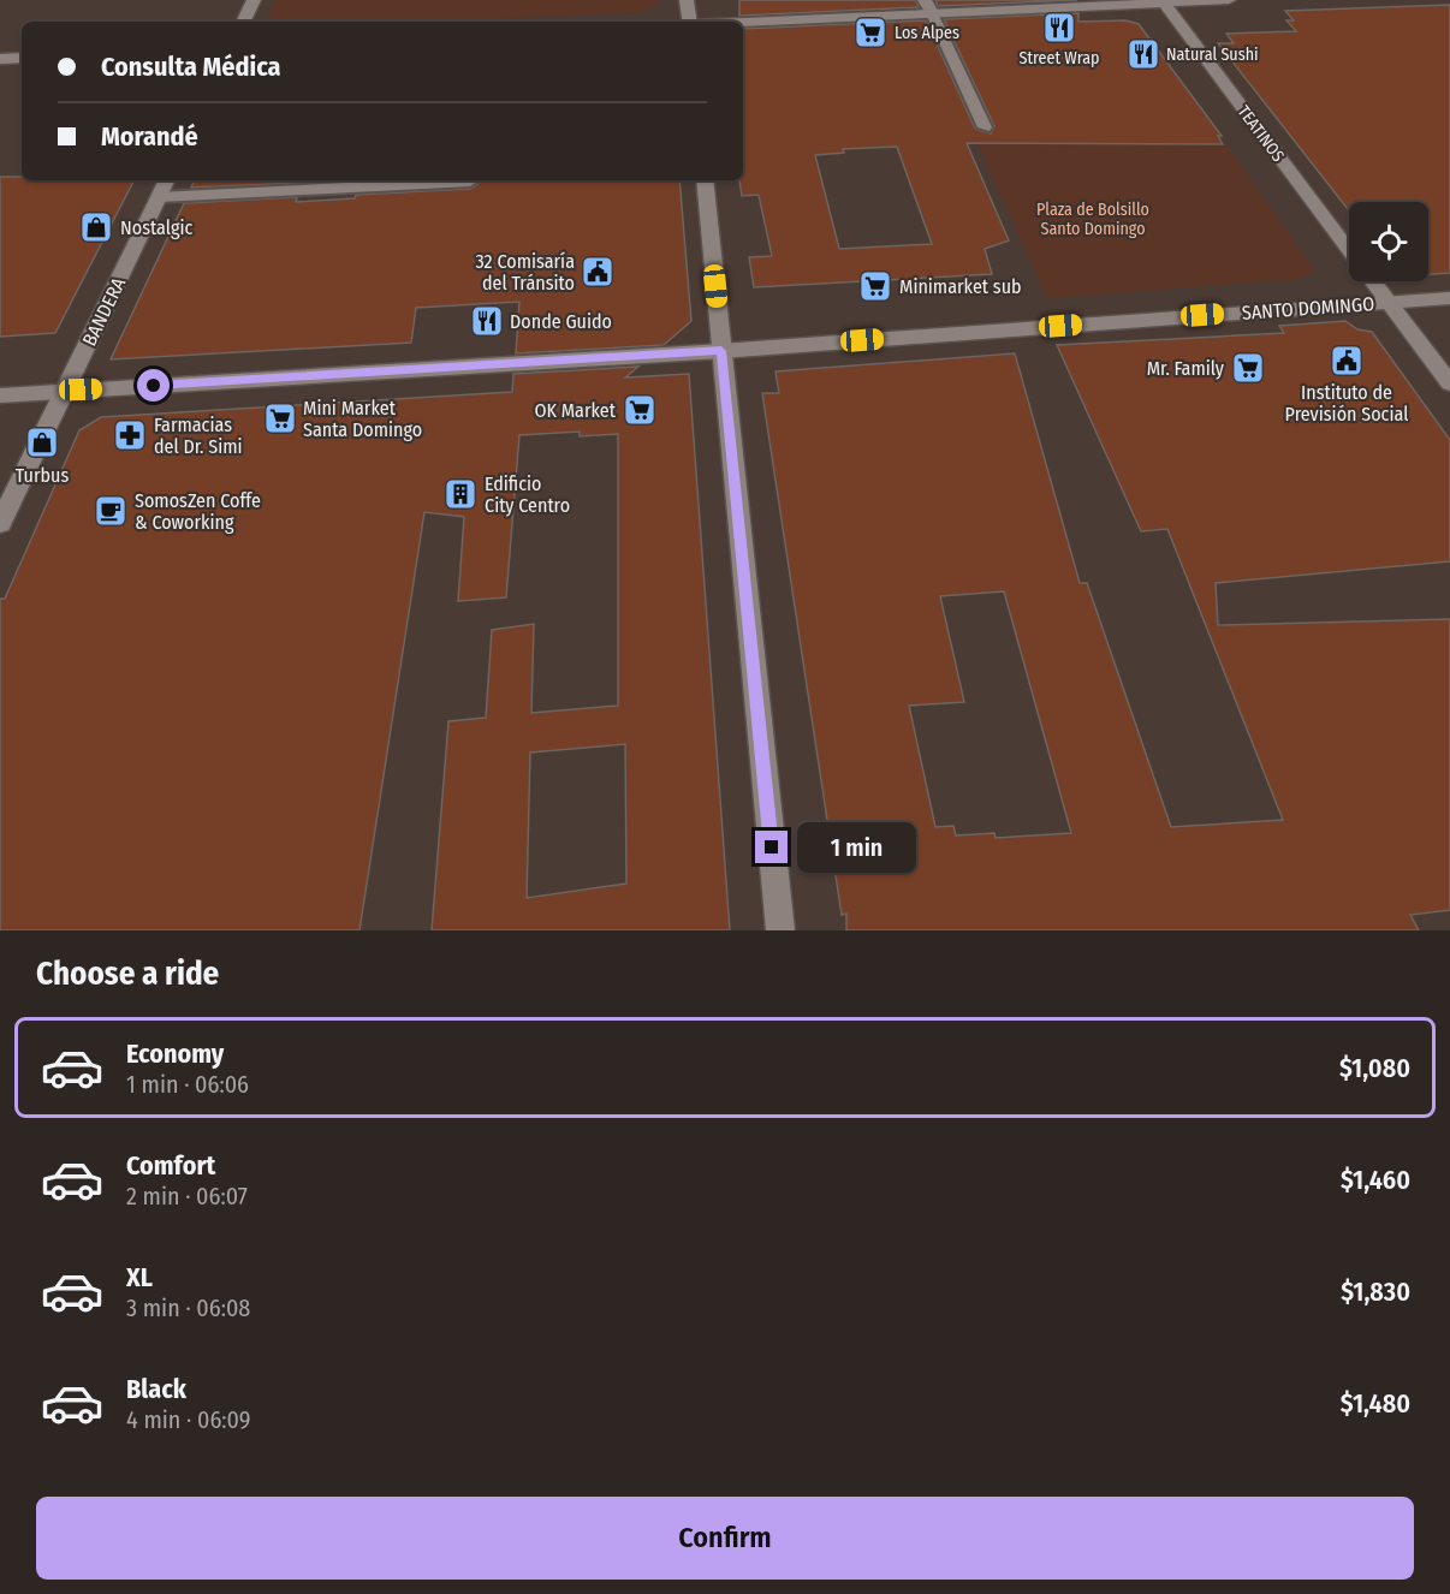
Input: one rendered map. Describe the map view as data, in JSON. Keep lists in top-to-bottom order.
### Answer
{
  "streets": {
    "street": ["TEATINOS", "SANTO DOMINGO", "BANDERA"]
  },
  "crossings": [
    ["TEATINOS", "SANTO DOMINGO"],
    ["SANTO DOMINGO", "BANDERA"]
  ],
  "parks": ["Plaza de Bolsillo Santo Domingo"],
  "places": {
    "restaurant": ["Street Wrap", "Natural Sushi", "Donde Guido"],
    "supermarket": [
      "Los Alpes",
      "Minimarket sub",
      "Mr. Family",
      "OK Market",
      "Mini Market Santa Domingo"
    ],
    "shop": ["Nostalgic", "Turbus"],
    "public building": ["32 Comisaría del Tránsito", "Instituto de Previsión Social"],
    "pharmacy": ["Farmacias del Dr. Simi"],
    "building": ["Edificio City Centro"],
    "cafe": ["SomosZen Coffe & Coworking"]
  },
  "page": {
    "banner": ["Consulta Médica", "Morandé"],
    "bubble": "1 min",
    "heading": "Choose a ride",
    "list": [
      {
        "name": "Economy",
        "note": "1 min · 06:06",
        "value": "$1,080"
      },
      {
        "name": "Comfort",
        "note": "2 min · 06:07",
        "value": "$1,460"
      },
      {
        "name": "XL",
        "note": "3 min · 06:08",
        "value": "$1,830"
      },
      {
        "name": "Black",
        "note": "4 min · 06:09",
        "value": "$1,480"
      }
    ],
    "buttons": "Confirm"
  }
}
